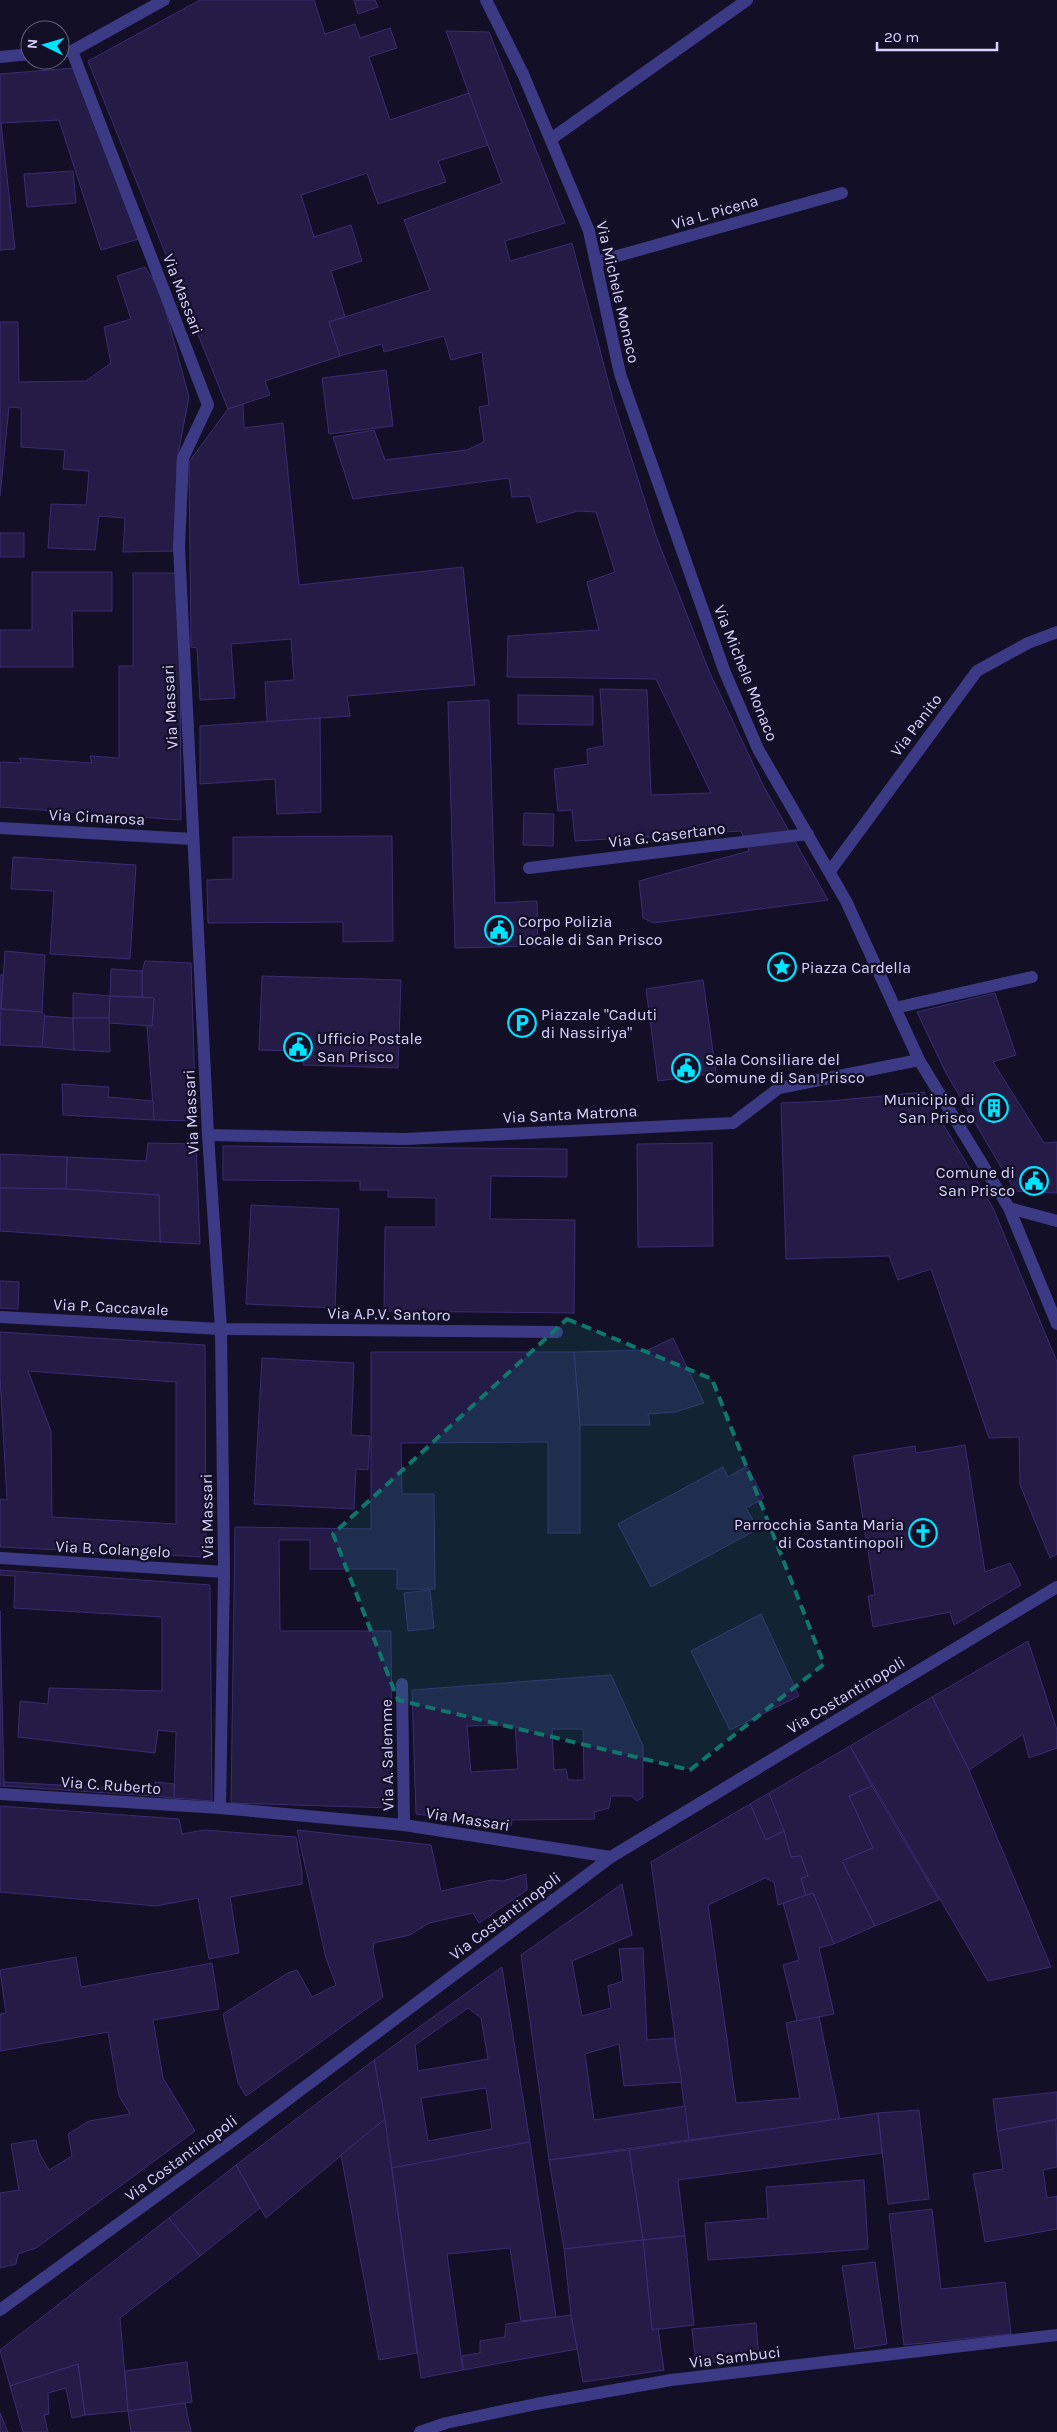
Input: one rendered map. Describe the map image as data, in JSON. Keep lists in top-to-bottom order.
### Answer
{
  "streets": {
    "street": [
      "Via L. Picena",
      "Via Michele Monaco",
      "Via Massari",
      "Via Panito",
      "Via Cimarosa",
      "Via G. Casertano",
      "Via Santa Matrona",
      "Via P. Caccavale",
      "Via A.P.V. Santoro",
      "Via B. Colangelo",
      "Via Costantinopoli",
      "Via A. Salemme",
      "Via C. Ruberto",
      "Via Sambuci"
    ]
  },
  "crossings": [
    ["Via L. Picena", "Via Michele Monaco"],
    ["Via Michele Monaco", "Via Panito"],
    ["Via Michele Monaco", "Via G. Casertano"],
    ["Via Michele Monaco", "Via Santa Matrona"],
    ["Via Massari", "Via Cimarosa"],
    ["Via Massari", "Via Santa Matrona"],
    ["Via Massari", "Via P. Caccavale"],
    ["Via Massari", "Via A.P.V. Santoro"],
    ["Via Massari", "Via B. Colangelo"],
    ["Via Massari", "Via Costantinopoli"],
    ["Via Massari", "Via A. Salemme"],
    ["Via Massari", "Via C. Ruberto"],
    ["Via P. Caccavale", "Via A.P.V. Santoro"]
  ],
  "places": {
    "public building": [
      "Corpo Polizia Locale di San Prisco",
      "Ufficio Postale San Prisco",
      "Sala Consiliare del Comune di San Prisco",
      "Comune di San Prisco"
    ],
    "place": ["Piazza Cardella"],
    "parking": ["Piazzale \"Caduti di Nassiriya\""],
    "building": ["Municipio di San Prisco"],
    "church": ["Parrocchia Santa Maria di Costantinopoli"]
  },
  "scale_bar": "20 m",
  "north": "left"
}
